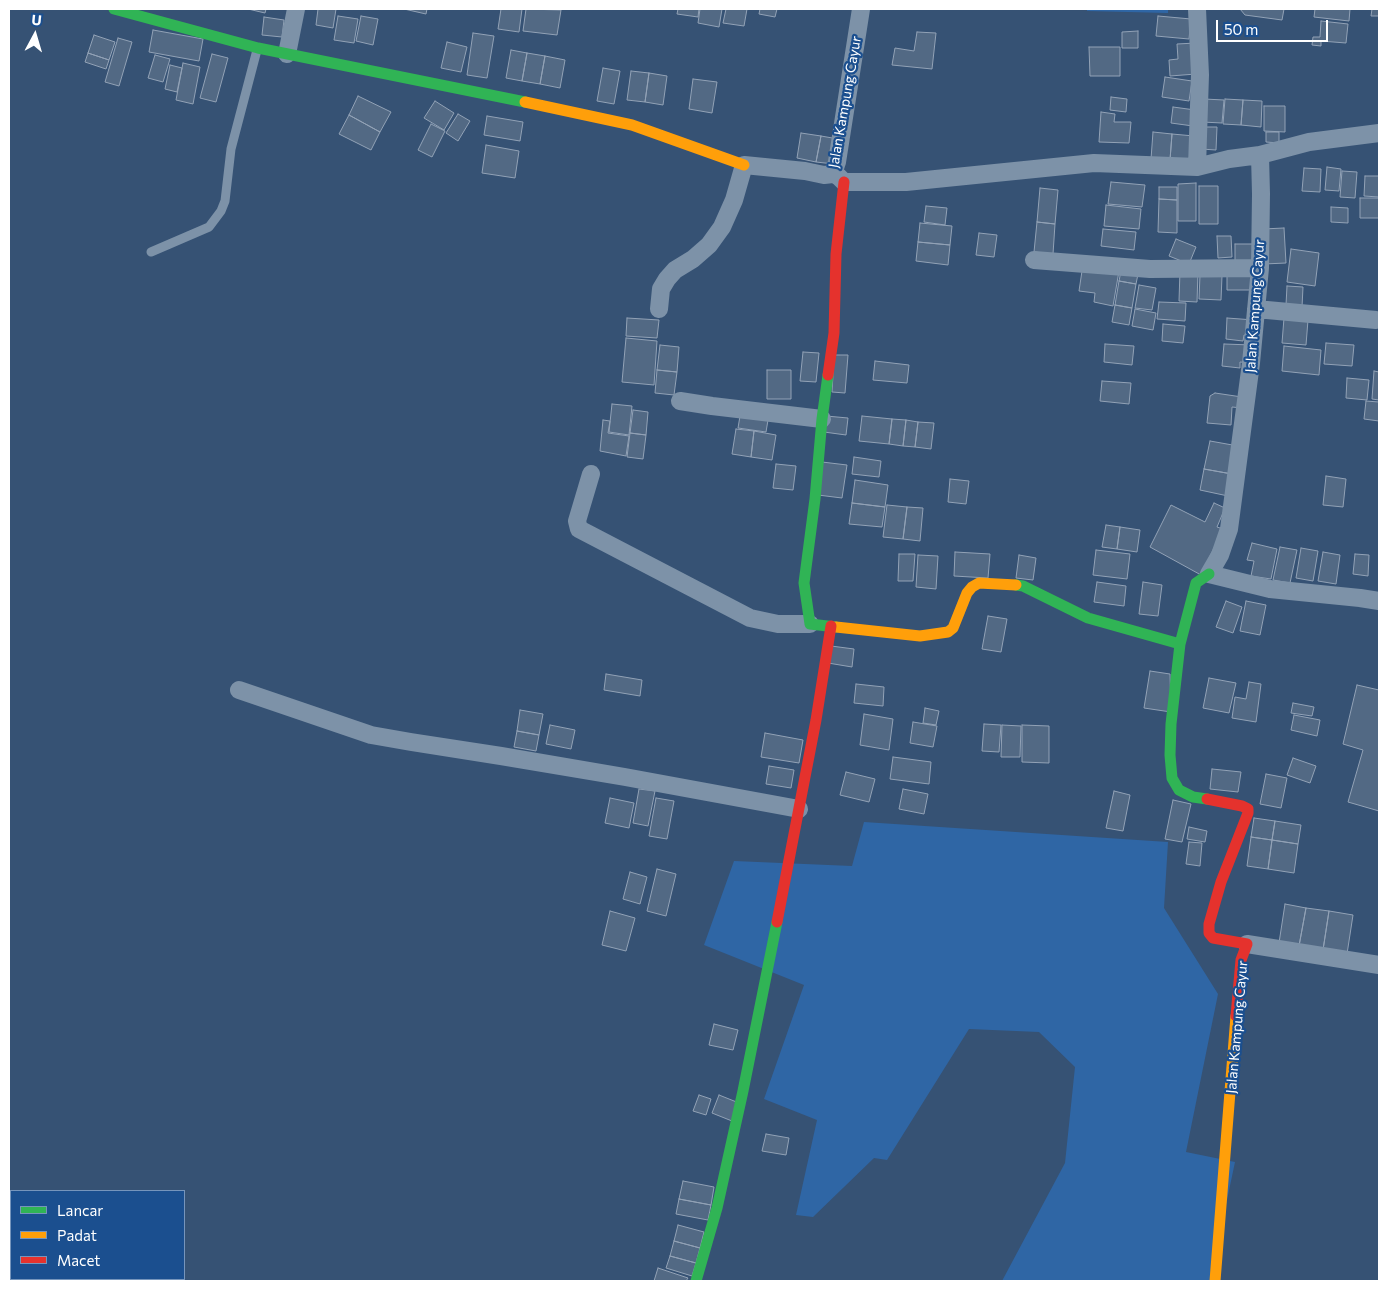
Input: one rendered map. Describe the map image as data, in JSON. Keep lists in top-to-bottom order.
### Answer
{
  "streets": {
    "street": ["Jalan Kampung Cayur"]
  },
  "legend": ["Lancar", "Padat", "Macet"],
  "scale_bar": "50 m",
  "north": "top"
}
